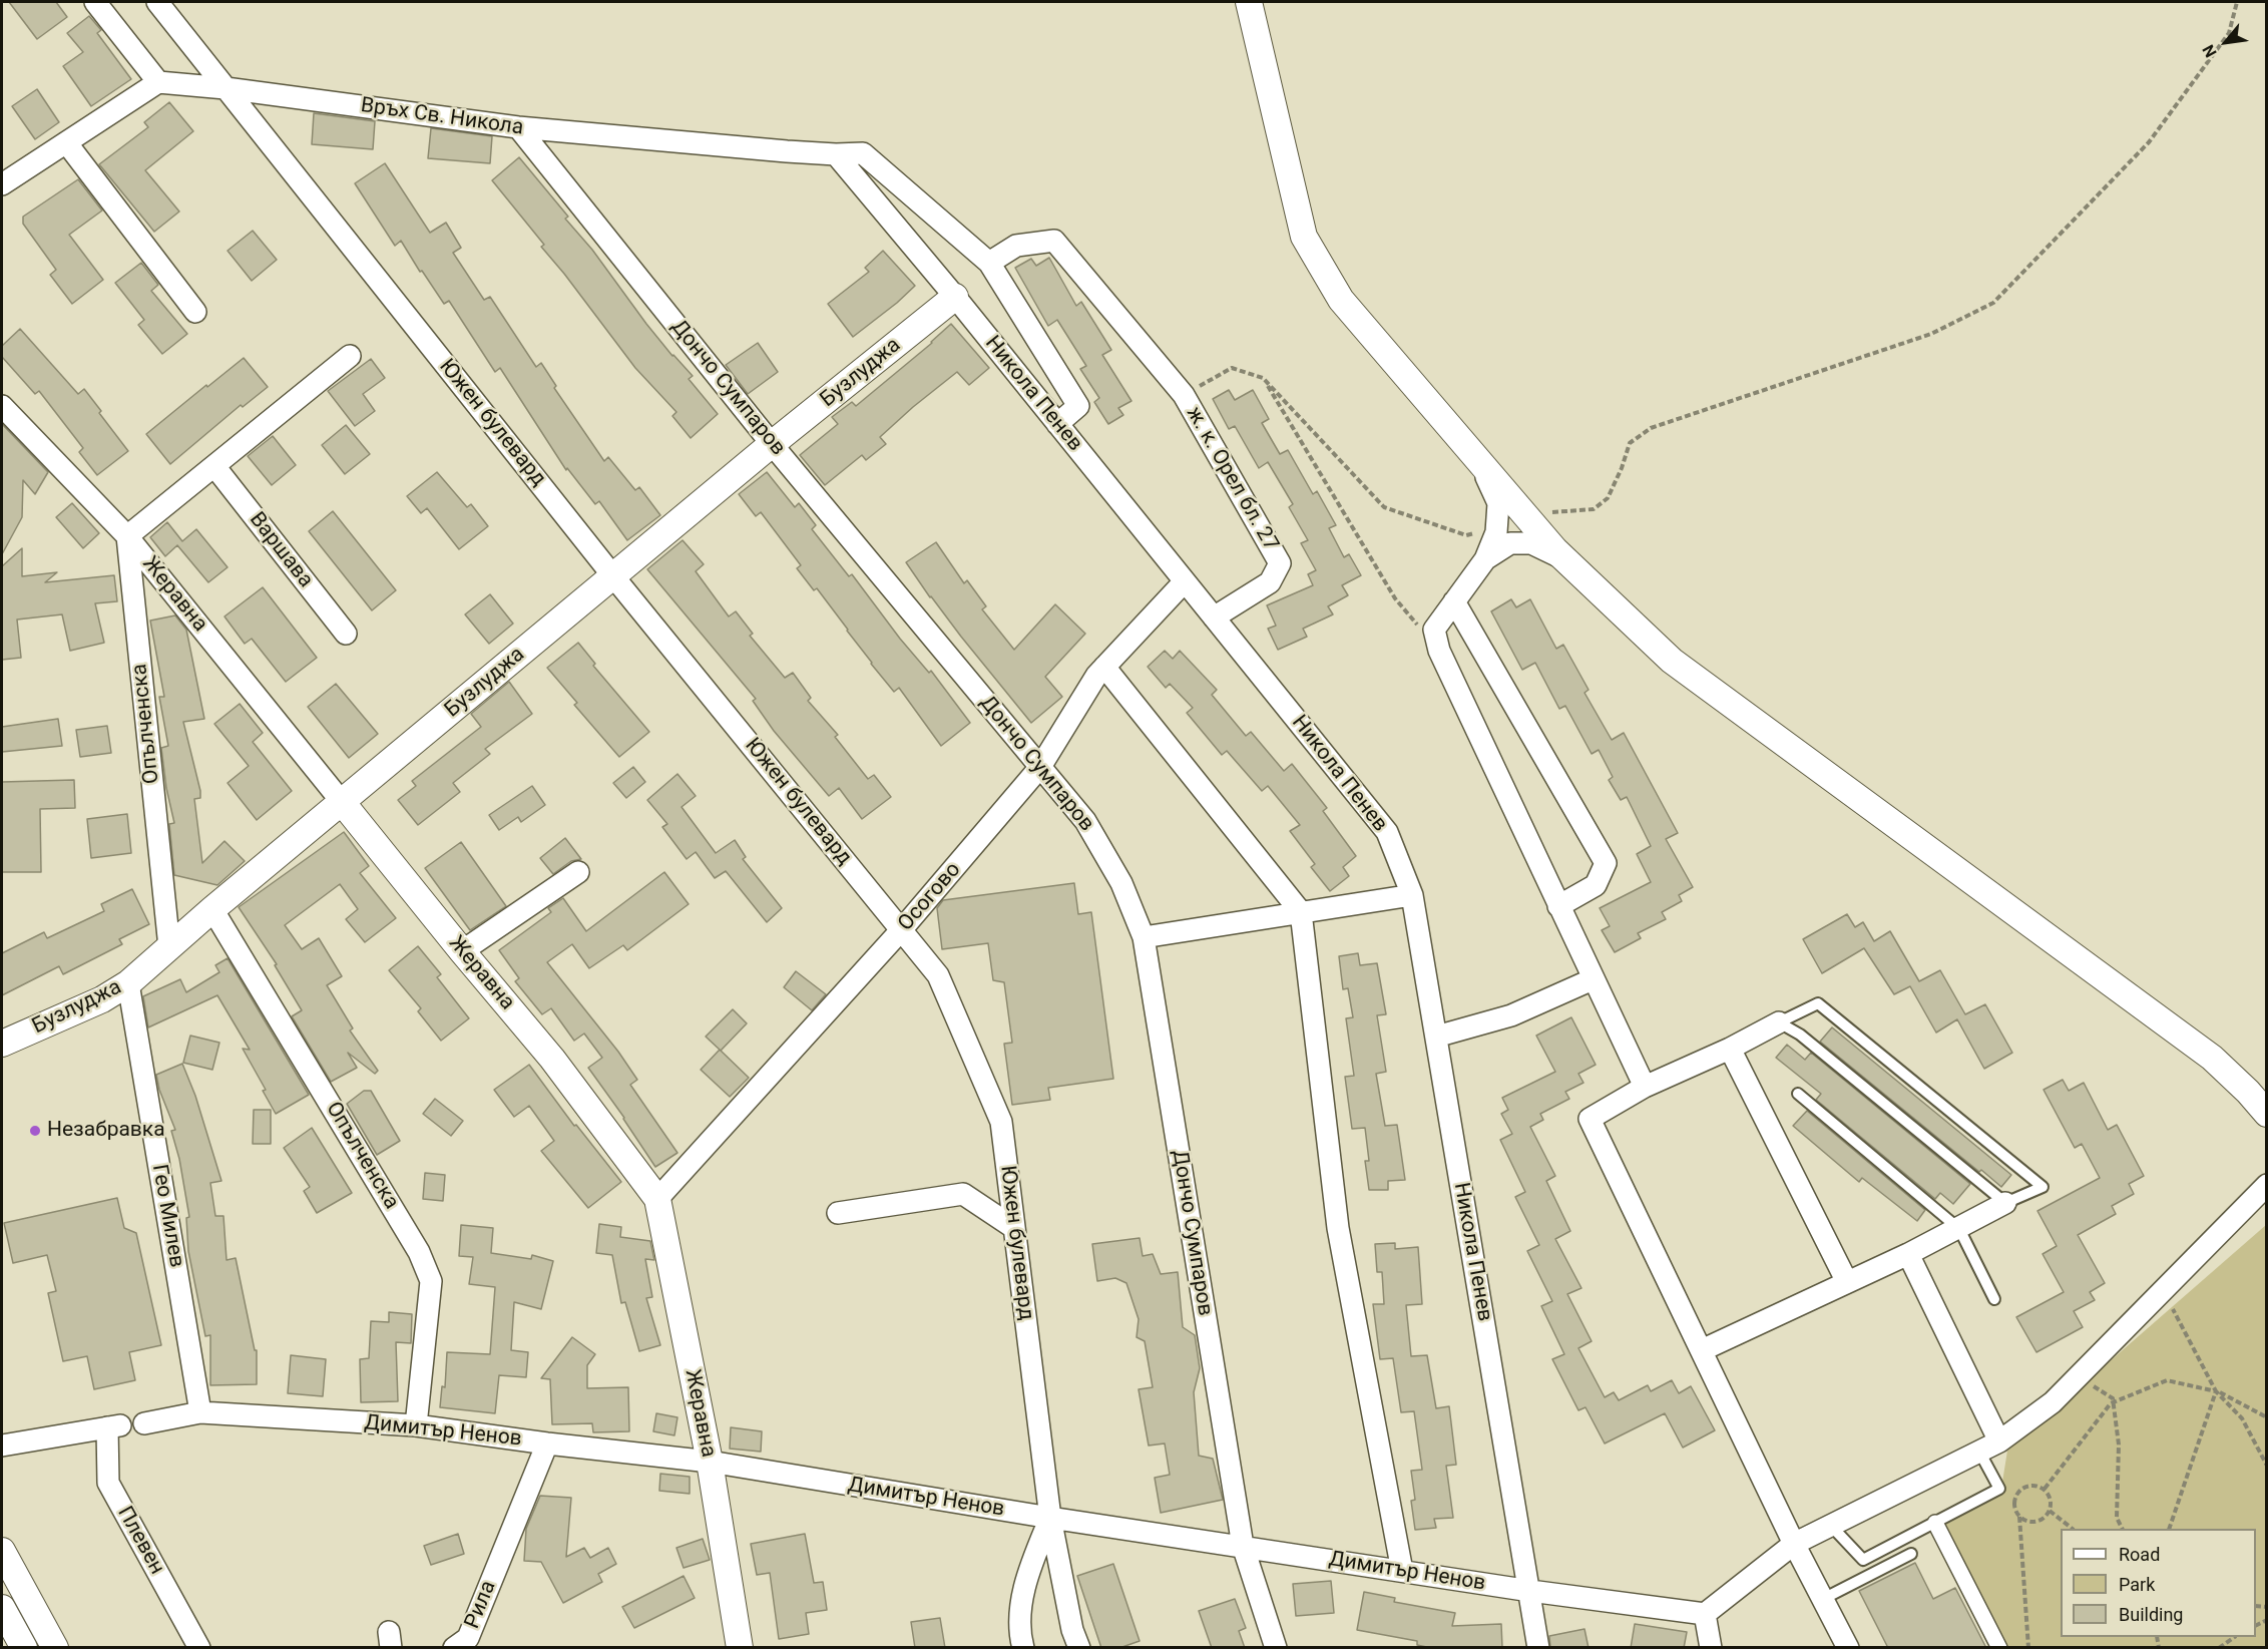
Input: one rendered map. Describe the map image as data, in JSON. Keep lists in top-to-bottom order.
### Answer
{
  "streets": {
    "street": [
      "Връх Св. Никола",
      "Бузлуджа",
      "Дончо Сумпаров",
      "Никола Пенев",
      "Южен булевард",
      "ж. к. Орел бл. 27",
      "Варшава",
      "Жеравна",
      "Опълченска",
      "Осогово",
      "Гео Милев",
      "Димитър Ненов",
      "Плевен",
      "Рила"
    ]
  },
  "crossings": [
    ["Връх Св. Никола", "Дончо Сумпаров"],
    ["Връх Св. Никола", "Никола Пенев"],
    ["Връх Св. Никола", "Южен булевард"],
    ["Връх Св. Никола", "ж. к. Орел бл. 27"],
    ["Бузлуджа", "Дончо Сумпаров"],
    ["Бузлуджа", "Никола Пенев"],
    ["Бузлуджа", "Южен булевард"],
    ["Бузлуджа", "Жеравна"],
    ["Бузлуджа", "Опълченска"],
    ["Бузлуджа", "Гео Милев"],
    ["Дончо Сумпаров", "Осогово"],
    ["Дончо Сумпаров", "Димитър Ненов"],
    ["Никола Пенев", "ж. к. Орел бл. 27"],
    ["Никола Пенев", "Осогово"],
    ["Никола Пенев", "Димитър Ненов"],
    ["Южен булевард", "Осогово"],
    ["Южен булевард", "Димитър Ненов"],
    ["Жеравна", "Опълченска"],
    ["Жеравна", "Осогово"],
    ["Жеравна", "Димитър Ненов"],
    ["Опълченска", "Димитър Ненов"],
    ["Гео Милев", "Димитър Ненов"],
    ["Димитър Ненов", "Рила"]
  ],
  "places": ["Незабравка"],
  "legend": ["Road", "Park", "Building"],
  "north": "bottom left"
}
